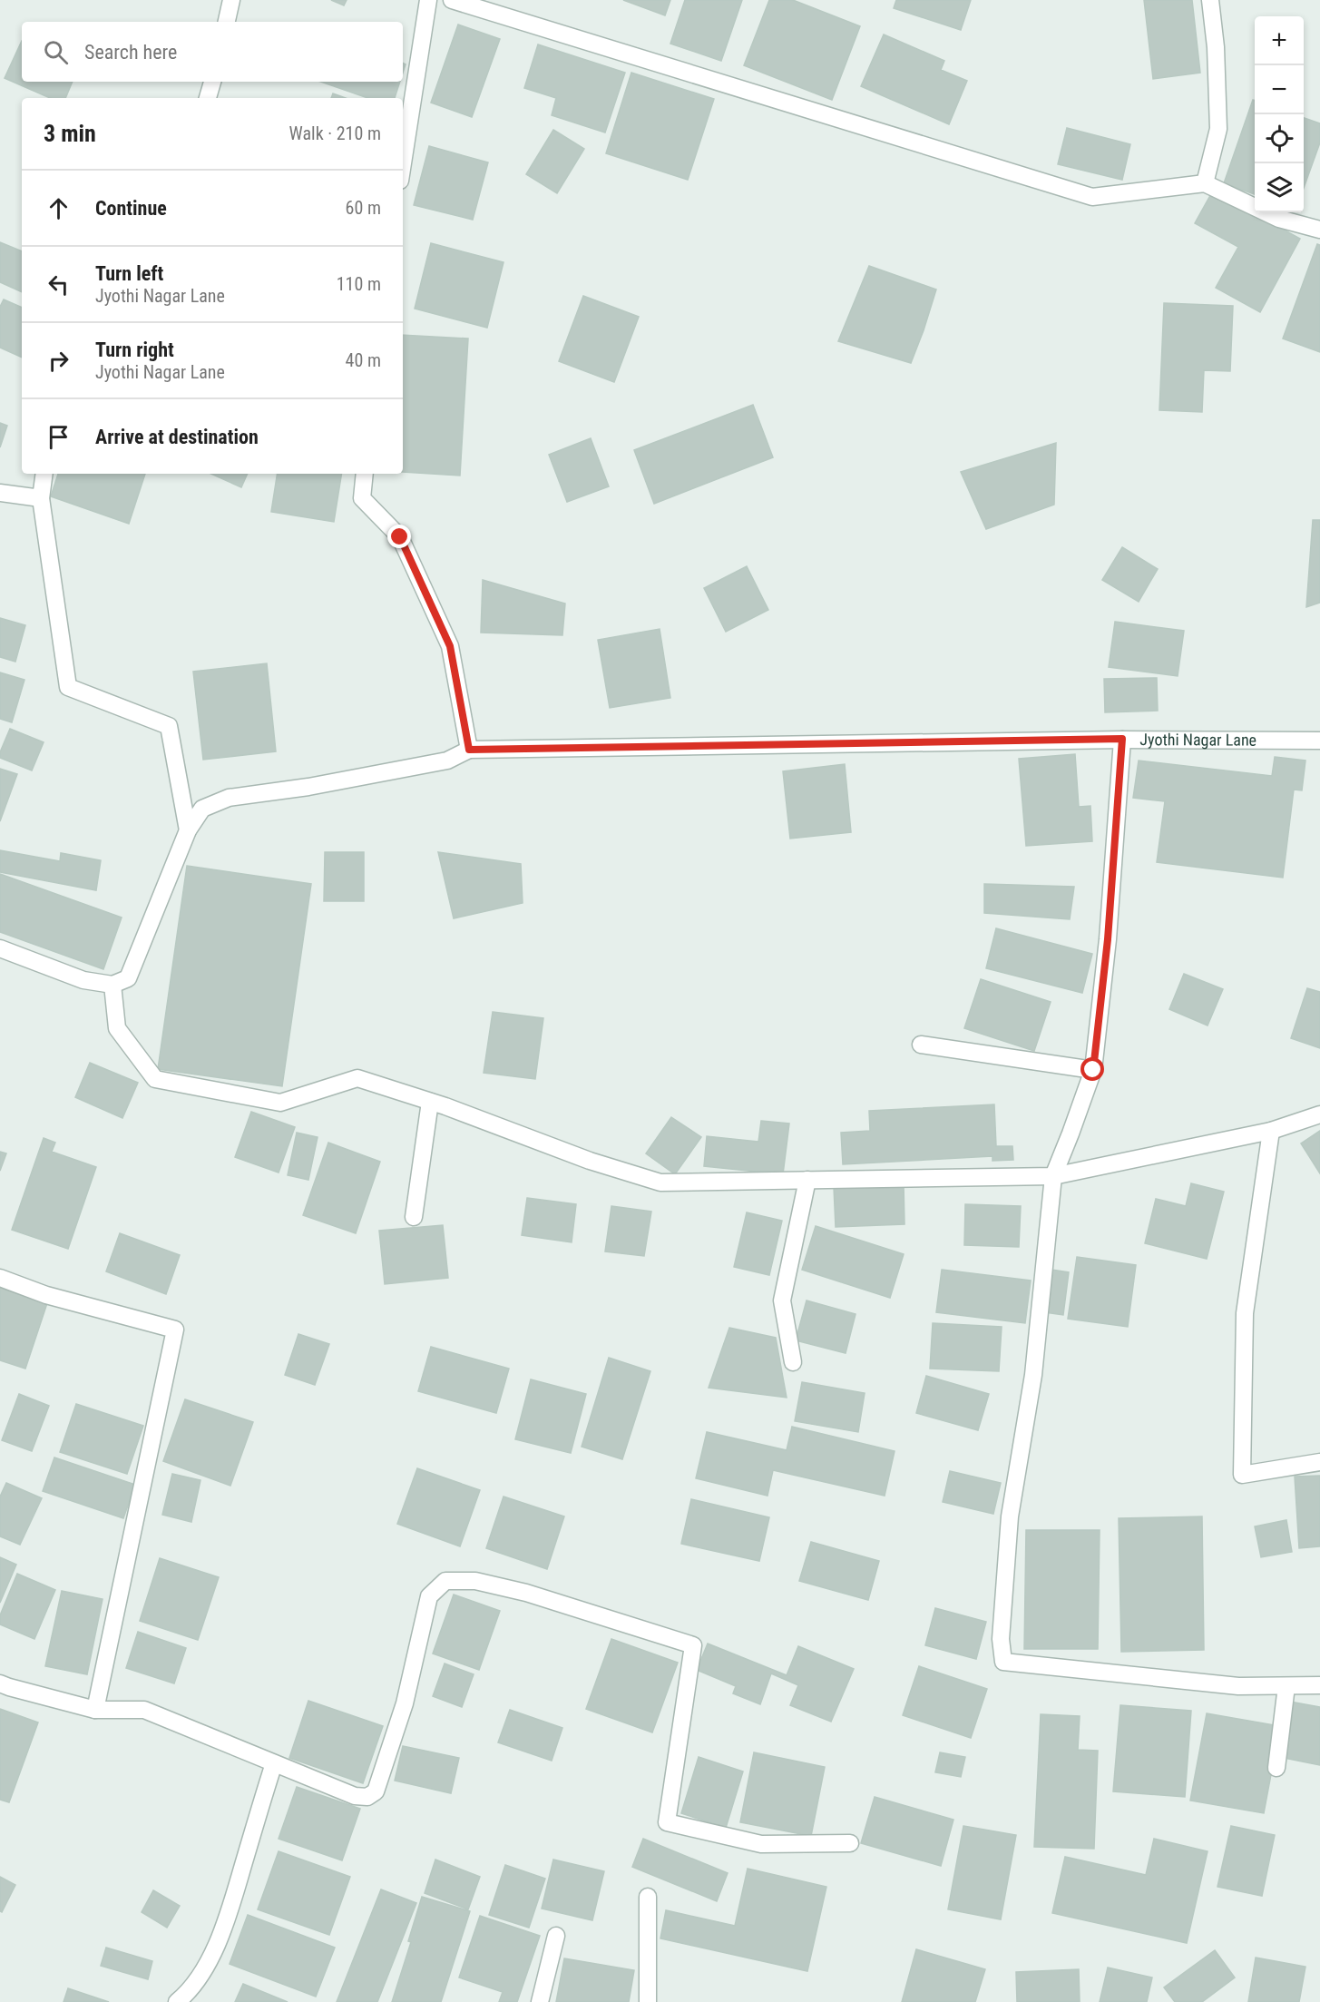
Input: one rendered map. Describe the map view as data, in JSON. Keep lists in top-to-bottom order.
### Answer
{
  "streets": {
    "street": ["Jyothi Nagar Lane"]
  },
  "page": {
    "map_buttons": ["+", "−"],
    "search": "Search here",
    "heading": ["3 min", "Walk · 210 m"],
    "list": [
      ["Continue", "60 m"],
      ["Turn left", "Jyothi Nagar Lane", "110 m"],
      ["Turn right", "Jyothi Nagar Lane", "40 m"],
      "Arrive at destination"
    ]
  }
}
